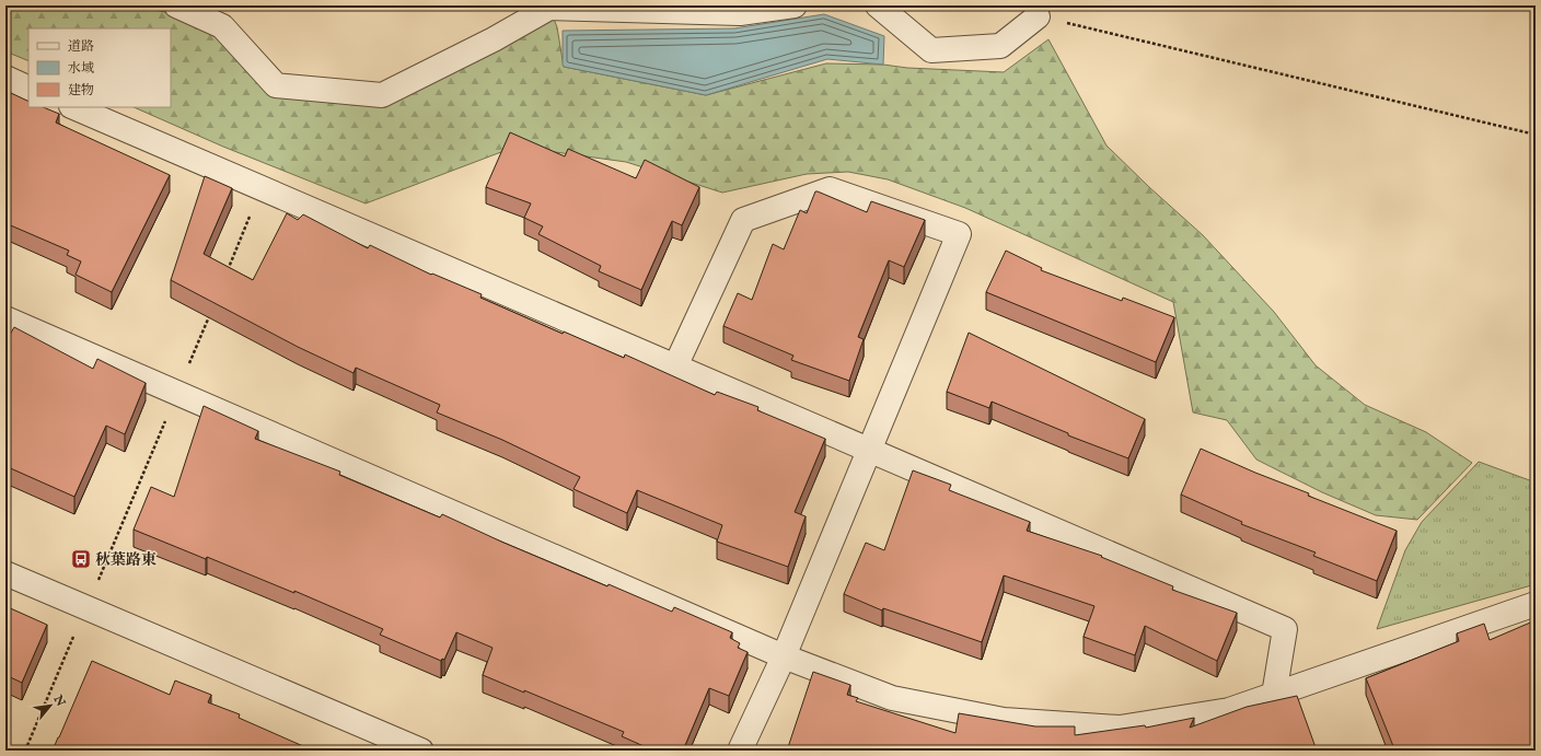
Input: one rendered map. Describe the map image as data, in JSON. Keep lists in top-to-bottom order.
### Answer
{
  "places": {
    "bus stop": ["秋葉路東"]
  },
  "legend": ["道路", "水域", "建物"],
  "north": "top right"
}
